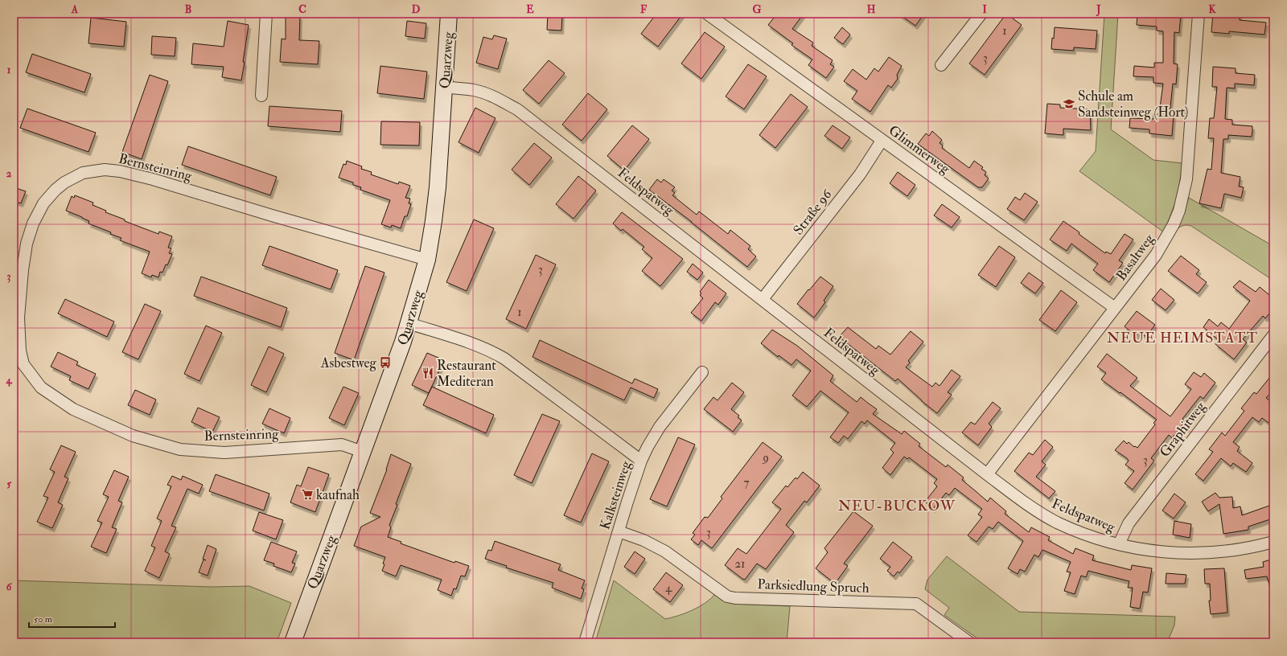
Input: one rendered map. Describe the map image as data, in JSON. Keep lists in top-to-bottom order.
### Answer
{
  "streets": {
    "street": [
      "Quarzweg",
      "Glimmerweg",
      "Bernsteinring",
      "Feldspatweg",
      "Straße 96",
      "Basaltweg",
      "Graphitweg",
      "Kalksteinweg",
      "Parksiedlung Spruch"
    ]
  },
  "crossings": [
    ["Quarzweg", "Bernsteinring"],
    ["Quarzweg", "Feldspatweg"],
    ["Glimmerweg", "Straße 96"],
    ["Glimmerweg", "Basaltweg"],
    ["Feldspatweg", "Straße 96"],
    ["Feldspatweg", "Basaltweg"],
    ["Feldspatweg", "Graphitweg"],
    ["Kalksteinweg", "Parksiedlung Spruch"]
  ],
  "districts": ["NEUE HEIMSTATT", "NEU-BUCKOW"],
  "places": {
    "school or university": ["Schule am Sandsteinweg (Hort)"],
    "bus stop": ["Asbestweg"],
    "restaurant": ["Restaurant Mediteran"],
    "supermarket": ["kaufnah"]
  },
  "house_numbers": [
    "1",
    "3",
    "3",
    "1",
    "9",
    "3",
    "7",
    "3",
    "21",
    "4"
  ],
  "scale_bar": "50 m",
  "grid": {
    "columns": [
      "A",
      "B",
      "C",
      "D",
      "E",
      "F",
      "G",
      "H",
      "I",
      "J",
      "K"
    ],
    "rows": [
      "1",
      "2",
      "3",
      "4",
      "5",
      "6"
    ]
  }
}
